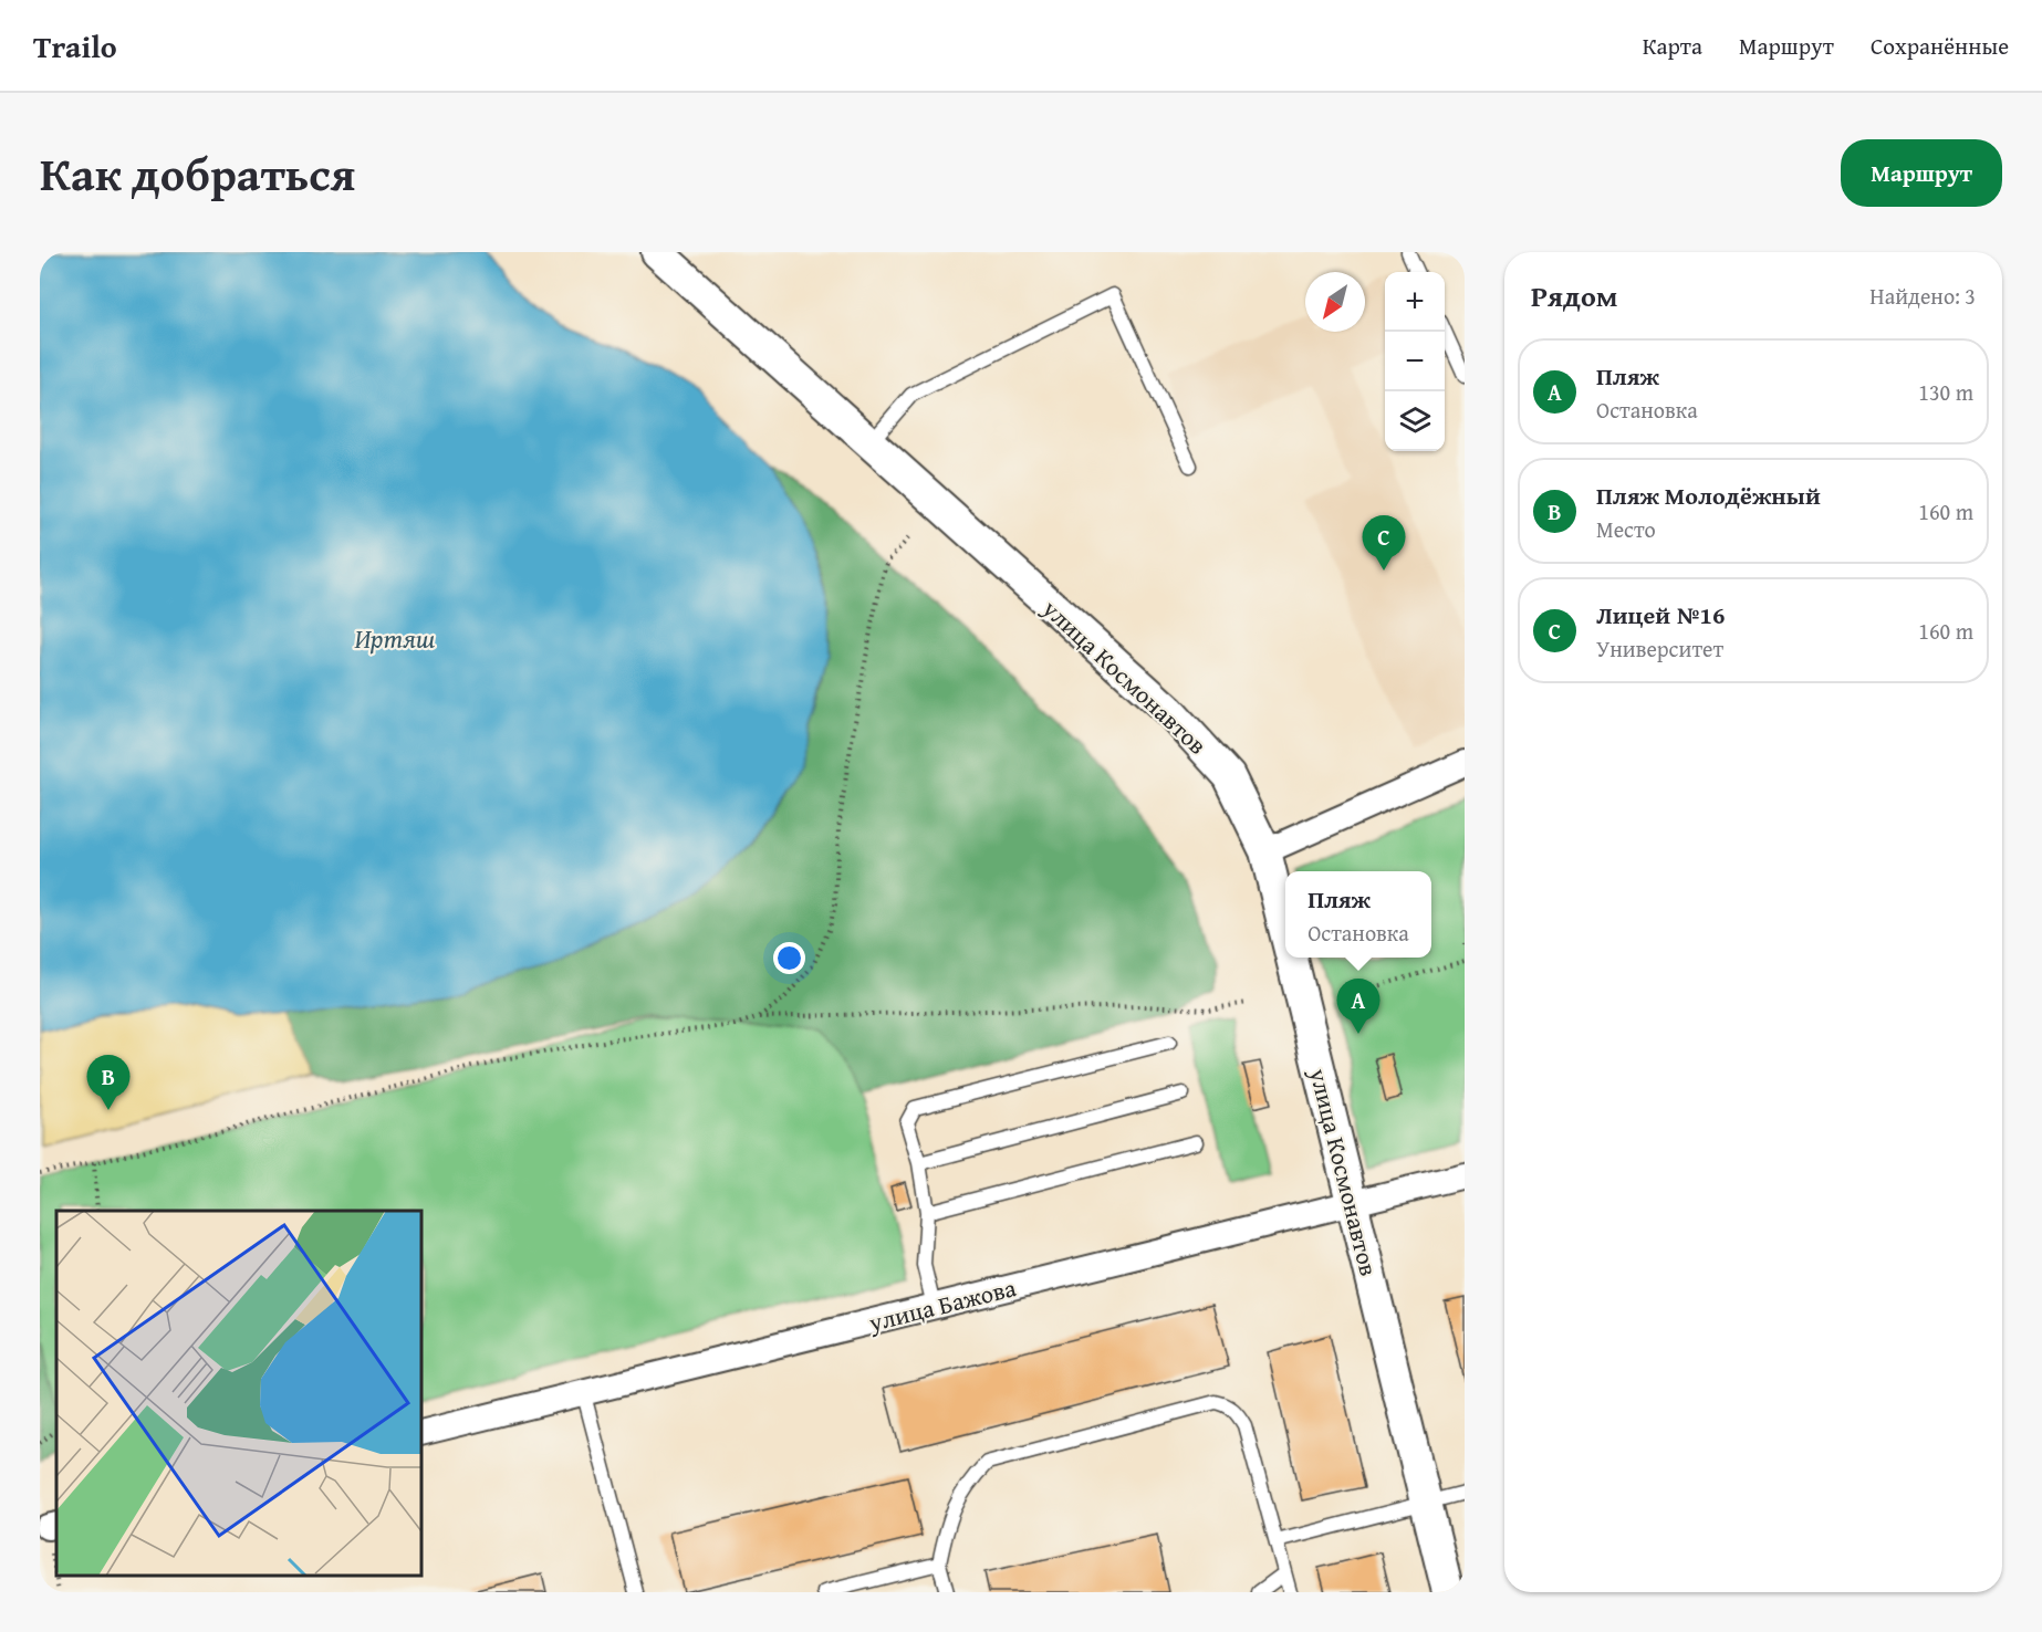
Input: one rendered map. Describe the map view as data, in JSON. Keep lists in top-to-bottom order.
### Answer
{
  "streets": {
    "street": ["улица Космонавтов", "улица Бажова"]
  },
  "crossings": [
    ["улица Космонавтов", "улица Бажова"]
  ],
  "water": ["Иртяш"],
  "north": "bottom left",
  "page": {
    "header": "Trailo",
    "nav": ["Карта", "Маршрут", "Сохранённые"],
    "title": "Как добраться",
    "buttons": "Маршрут",
    "heading": ["Рядом", "Найдено: 3"],
    "map_buttons": ["+", "−"],
    "list": [
      {
        "mark": "A",
        "name": "Пляж",
        "note": "Остановка",
        "value": "130 m"
      },
      {
        "mark": "B",
        "name": "Пляж Молодёжный",
        "note": "Место",
        "value": "160 m"
      },
      {
        "mark": "C",
        "name": "Лицей №16",
        "note": "Университет",
        "value": "160 m"
      }
    ],
    "pins": ["C", "A", "B"],
    "popup": ["Пляж", "Остановка"]
  }
}
